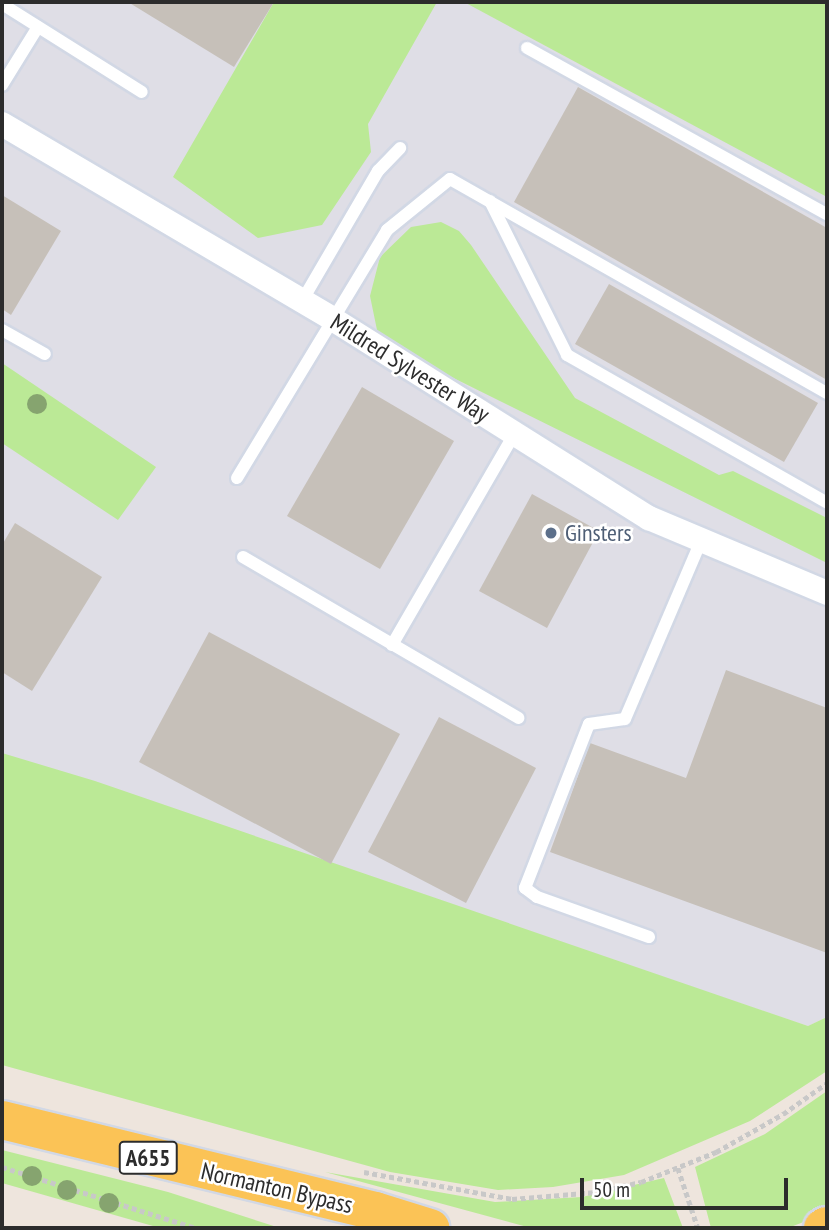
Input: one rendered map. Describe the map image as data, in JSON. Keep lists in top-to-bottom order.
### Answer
{
  "streets": {
    "main road": ["A655", "Normanton Bypass"],
    "street": ["Mildred Sylvester Way"]
  },
  "places": ["Ginsters"],
  "scale_bar": "50 m"
}
